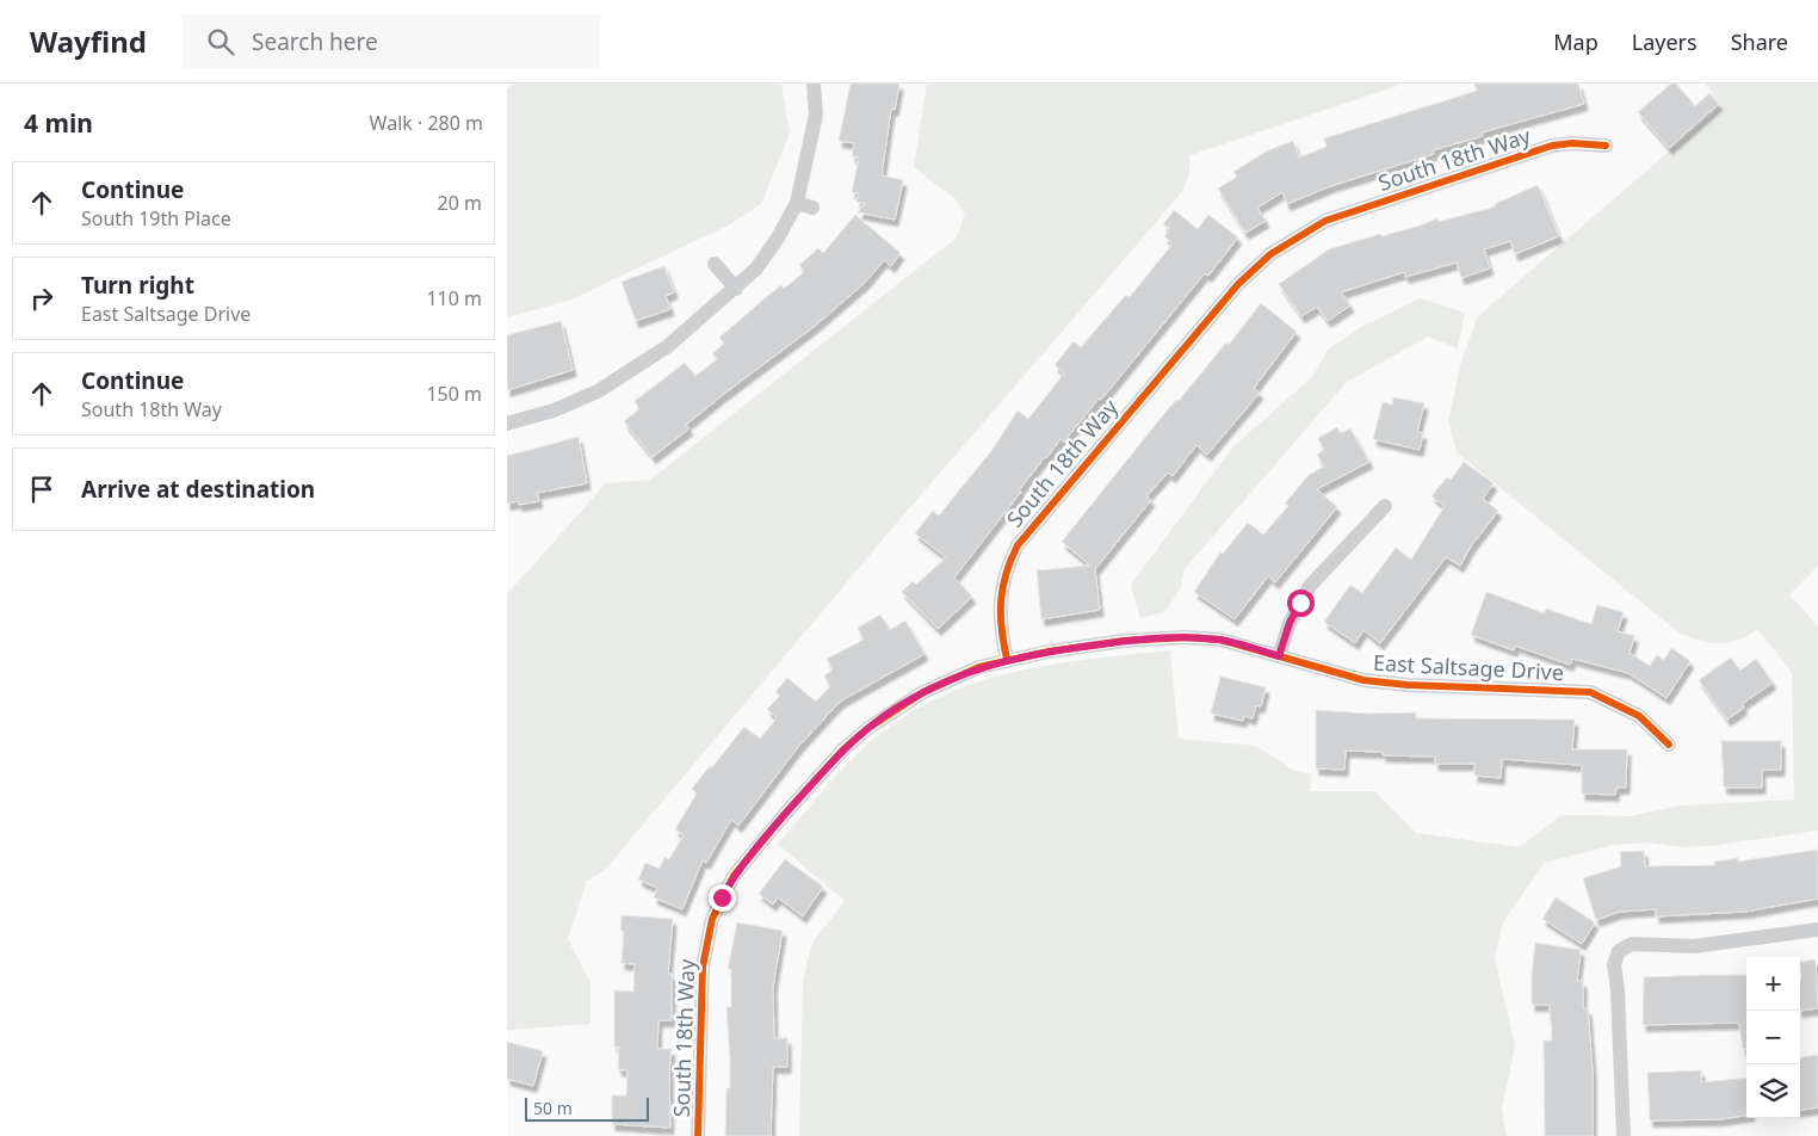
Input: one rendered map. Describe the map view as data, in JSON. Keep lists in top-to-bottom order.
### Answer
{
  "streets": {
    "street": ["South 18th Way", "East Saltsage Drive"]
  },
  "crossings": [
    ["South 18th Way", "East Saltsage Drive"]
  ],
  "scale_bar": "50 m",
  "page": {
    "header": "Wayfind",
    "search": "Search here",
    "nav": ["Map", "Layers", "Share"],
    "heading": ["4 min", "Walk · 280 m"],
    "list": [
      ["Continue", "South 19th Place", "20 m"],
      ["Turn right", "East Saltsage Drive", "110 m"],
      ["Continue", "South 18th Way", "150 m"],
      "Arrive at destination"
    ],
    "map_buttons": ["+", "−"],
    "scale": "50 m"
  }
}
